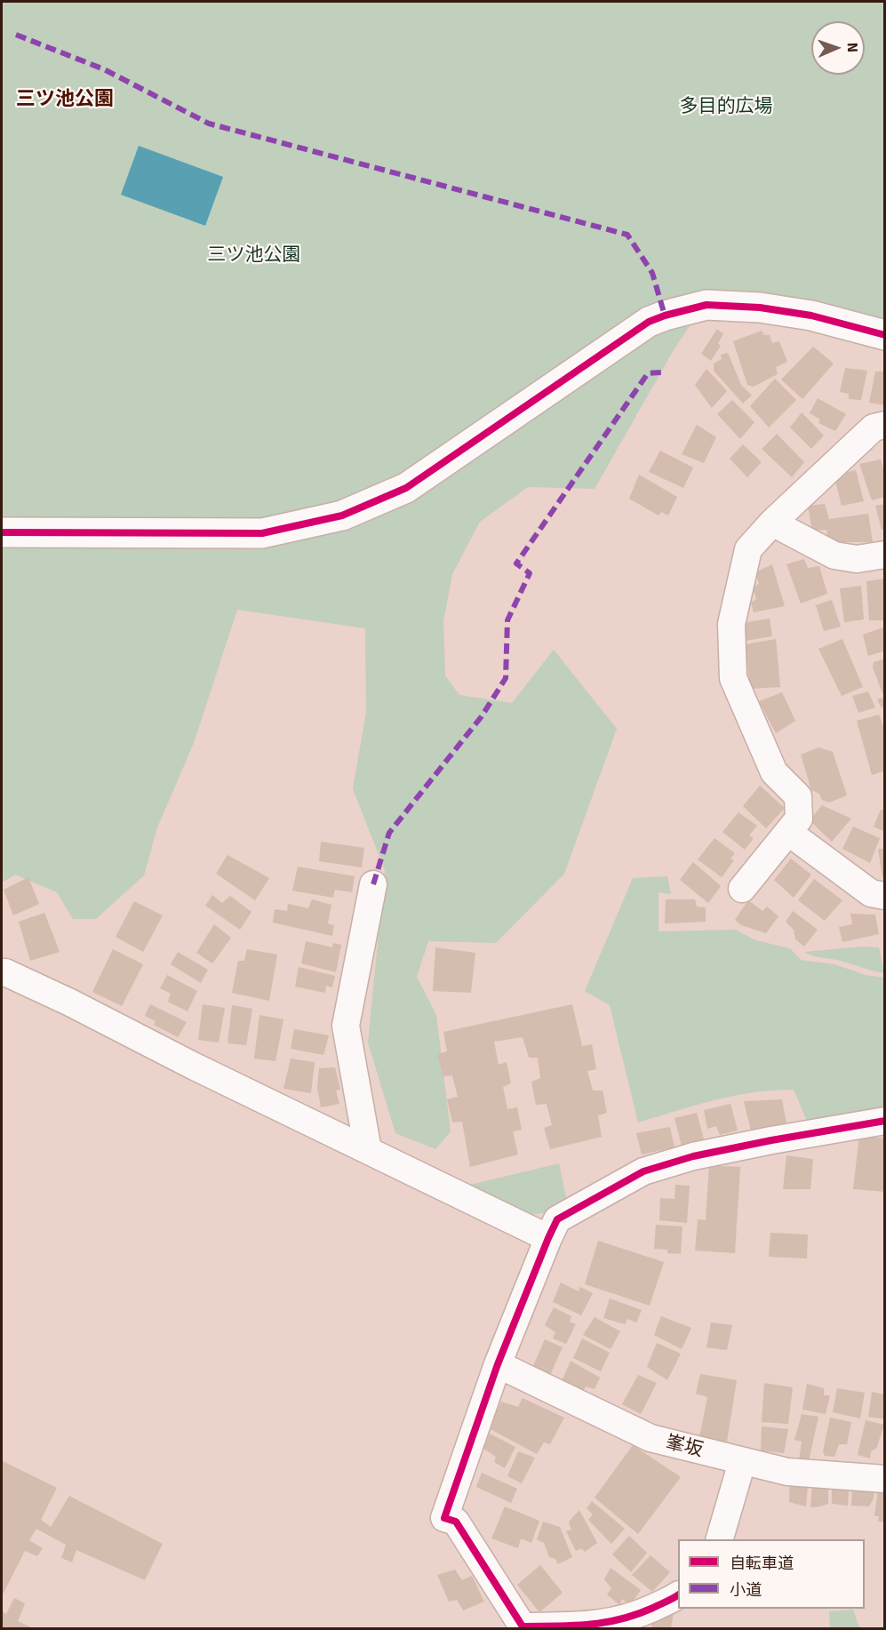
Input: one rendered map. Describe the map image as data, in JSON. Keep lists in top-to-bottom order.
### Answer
{
  "streets": {
    "street": ["峯坂"]
  },
  "districts": ["三ツ池公園"],
  "parks": ["多目的広場", "三ツ池公園"],
  "legend": ["自転車道", "小道"],
  "north": "right"
}
